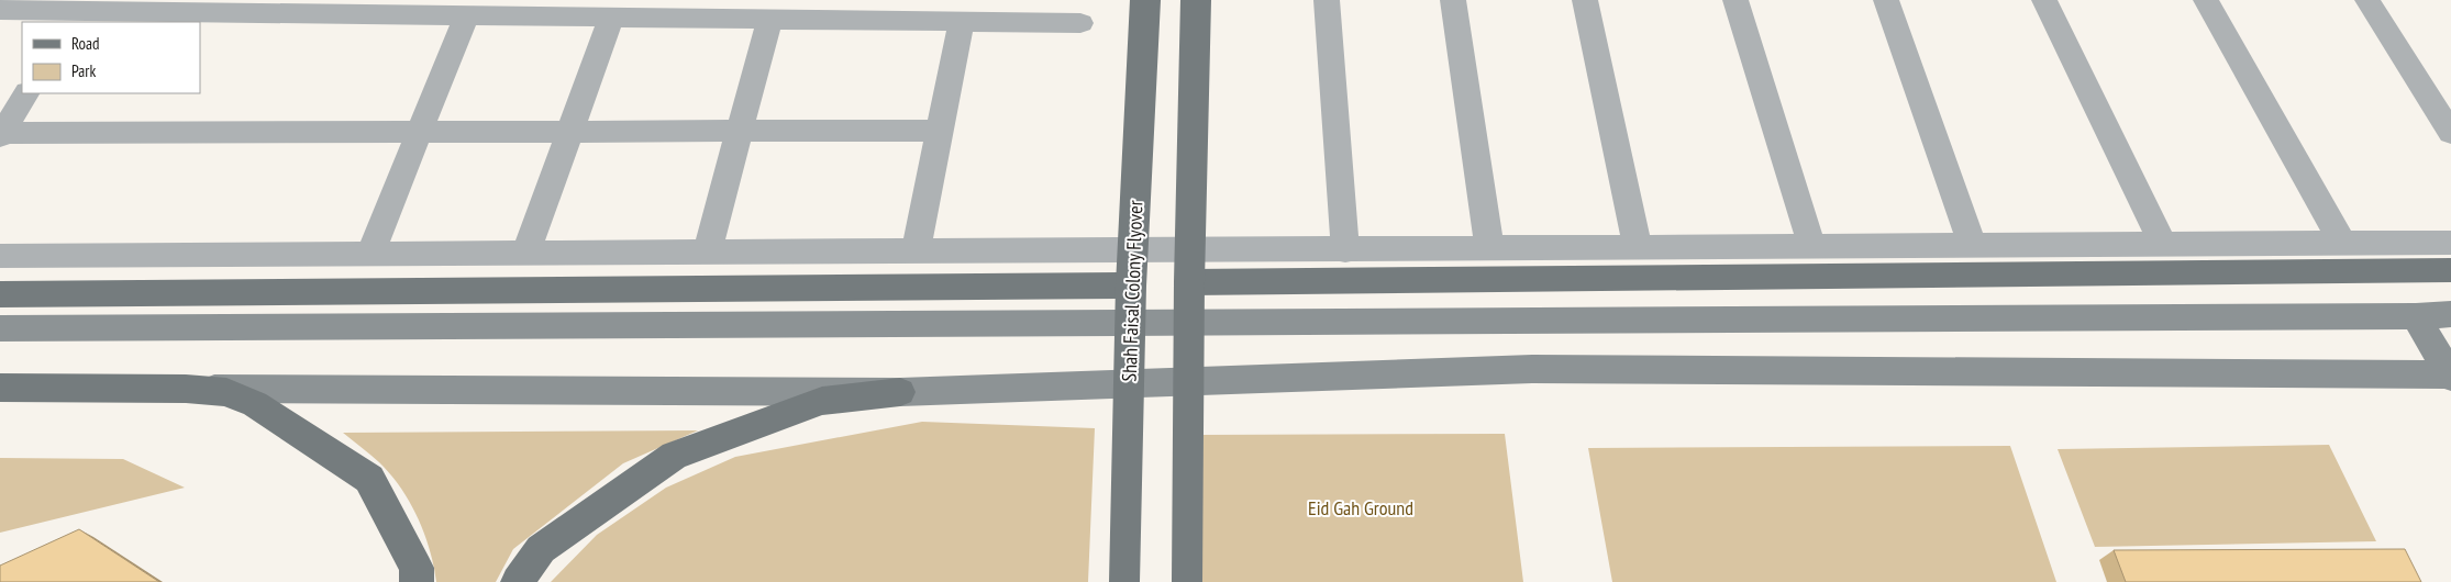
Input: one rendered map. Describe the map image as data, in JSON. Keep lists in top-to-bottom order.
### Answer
{
  "streets": {
    "main road": ["Shah Faisal Colony Flyover"]
  },
  "parks": ["Eid Gah Ground"],
  "legend": ["Road", "Park"]
}
